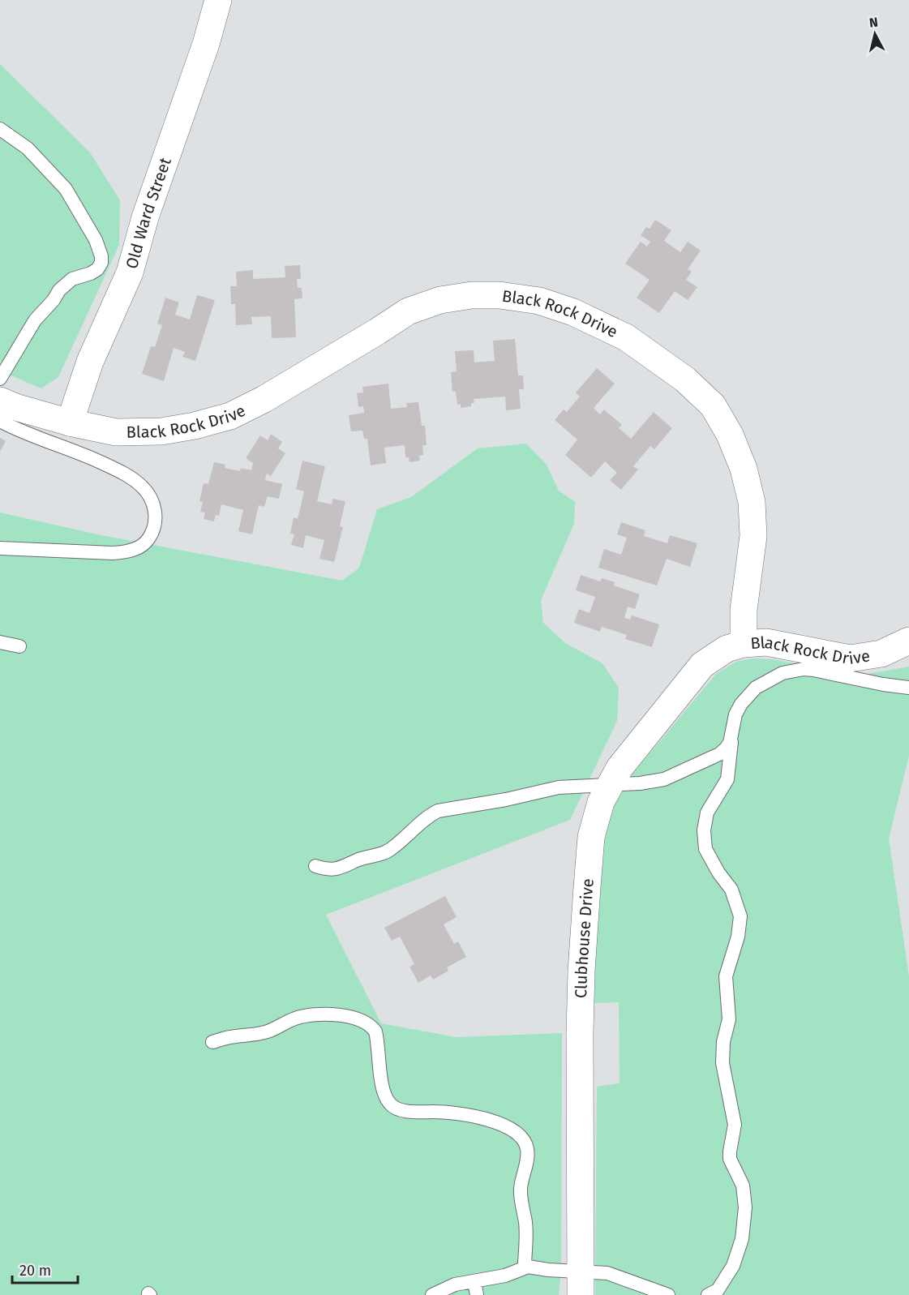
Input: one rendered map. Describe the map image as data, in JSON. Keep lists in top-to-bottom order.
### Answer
{
  "streets": {
    "street": ["Old Ward Street", "Black Rock Drive", "Clubhouse Drive"]
  },
  "crossings": [
    ["Old Ward Street", "Black Rock Drive"],
    ["Black Rock Drive", "Clubhouse Drive"]
  ],
  "scale_bar": "20 m",
  "north": "top"
}
